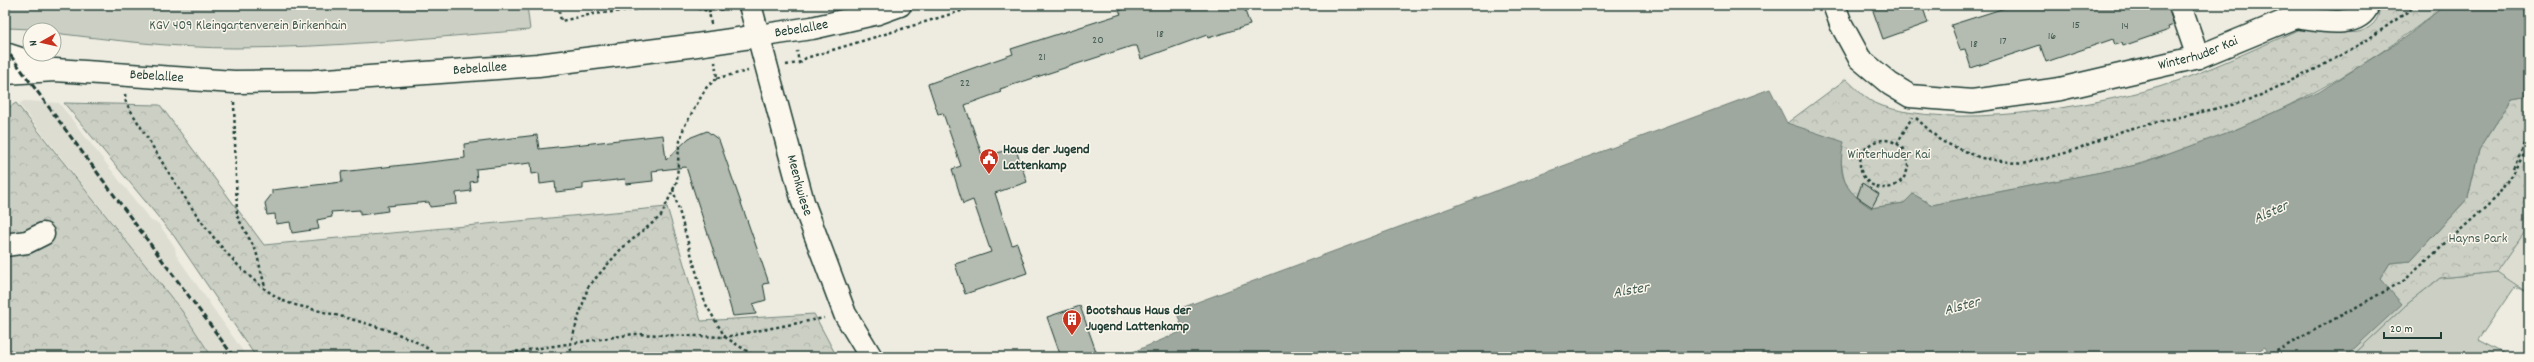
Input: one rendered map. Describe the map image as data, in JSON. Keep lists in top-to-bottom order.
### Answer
{
  "streets": {
    "street": ["Bebelallee", "Winterhuder Kai", "Meenkwiese"]
  },
  "crossings": [
    ["Bebelallee", "Meenkwiese"]
  ],
  "water": ["Alster"],
  "parks": ["KGV 409 Kleingartenverein Birkenhain", "Winterhuder Kai", "Hayns Park"],
  "places": {
    "public building": ["Haus der Jugend Lattenkamp"],
    "building": ["Bootshaus Haus der Jugend Lattenkamp"]
  },
  "house_numbers": [
    "15",
    "14",
    "18",
    "16",
    "20",
    "17",
    "18",
    "21",
    "22"
  ],
  "scale_bar": "20 m",
  "north": "left"
}
